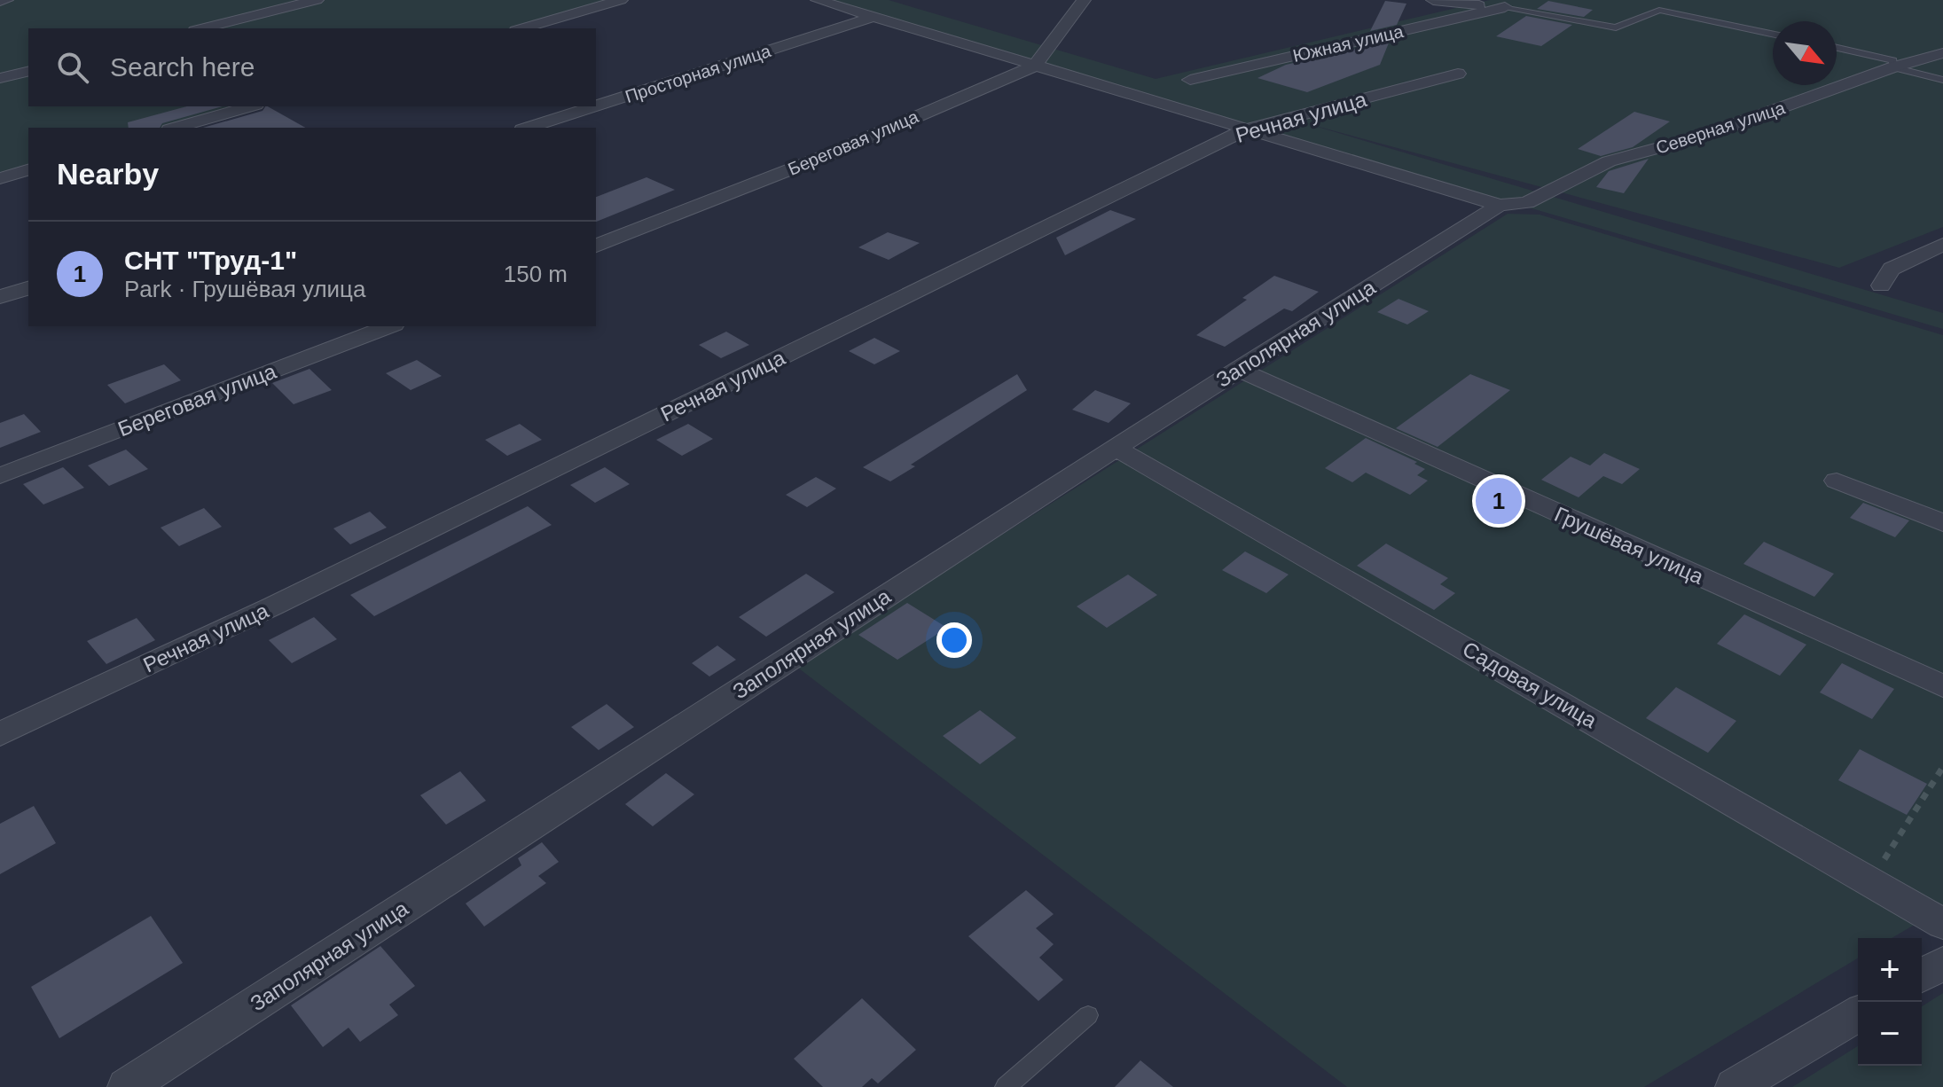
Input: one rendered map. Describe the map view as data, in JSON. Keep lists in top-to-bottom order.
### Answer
{
  "streets": {
    "street": [
      "Южная улица",
      "Просторная улица",
      "Речная улица",
      "Северная улица",
      "Береговая улица",
      "Заполярная улица",
      "Грушёвая улица",
      "Садовая улица"
    ]
  },
  "crossings": [
    ["Северная улица", "Заполярная улица"],
    ["Заполярная улица", "Грушёвая улица"],
    ["Заполярная улица", "Садовая улица"]
  ],
  "north": "bottom right",
  "page": {
    "search": "Search here",
    "heading": "Nearby",
    "list": [
      {
        "mark": "1",
        "name": "СНТ \"Труд-1\"",
        "note": "Park · Грушёвая улица",
        "value": "150 m"
      }
    ],
    "pins": "1",
    "map_buttons": ["+", "−"]
  }
}
